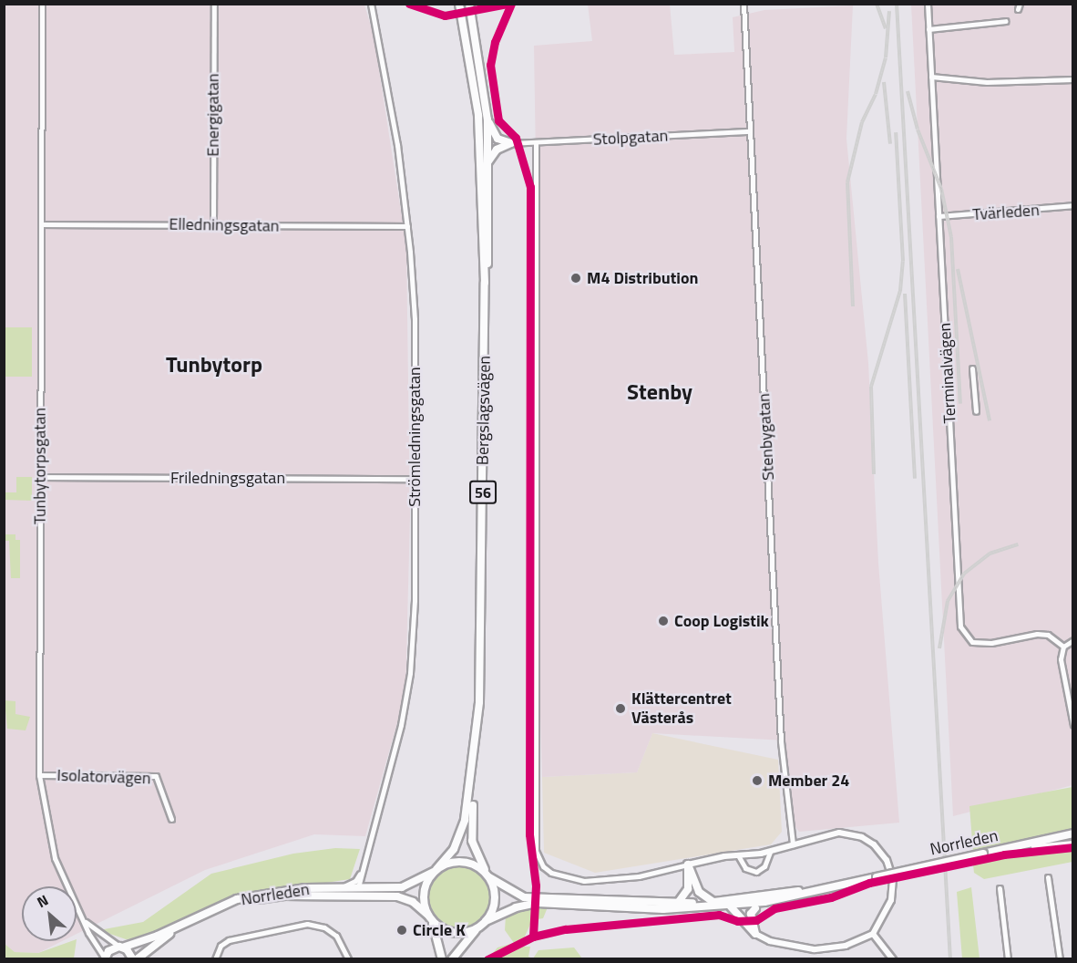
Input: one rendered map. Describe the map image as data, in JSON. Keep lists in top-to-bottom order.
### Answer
{
  "streets": {
    "highway": ["Bergslagsvägen", "56"],
    "main road": ["Norrleden"],
    "street": [
      "Energigatan",
      "Stolpgatan",
      "Tvärleden",
      "Elledningsgatan",
      "Terminalvägen",
      "Strömledningsgatan",
      "Stenbygatan",
      "Tunbytorpsgatan",
      "Friledningsgatan",
      "Isolatorvägen"
    ]
  },
  "crossings": [
    ["Energigatan", "Elledningsgatan"],
    ["Stolpgatan", "Stenbygatan"],
    ["Tvärleden", "Terminalvägen"],
    ["Elledningsgatan", "Strömledningsgatan"],
    ["Elledningsgatan", "Tunbytorpsgatan"],
    ["Bergslagsvägen", "56"],
    ["Bergslagsvägen", "Norrleden"],
    ["Strömledningsgatan", "Friledningsgatan"],
    ["Strömledningsgatan", "Norrleden"],
    ["Tunbytorpsgatan", "Friledningsgatan"],
    ["Tunbytorpsgatan", "Isolatorvägen"],
    ["Tunbytorpsgatan", "Norrleden"],
    ["56", "Norrleden"]
  ],
  "districts": ["Tunbytorp", "Stenby"],
  "places": [
    "M4 Distribution",
    "Coop Logistik",
    "Klättercentret Västerås",
    "Member 24",
    "Circle K"
  ],
  "north": "top left"
}
